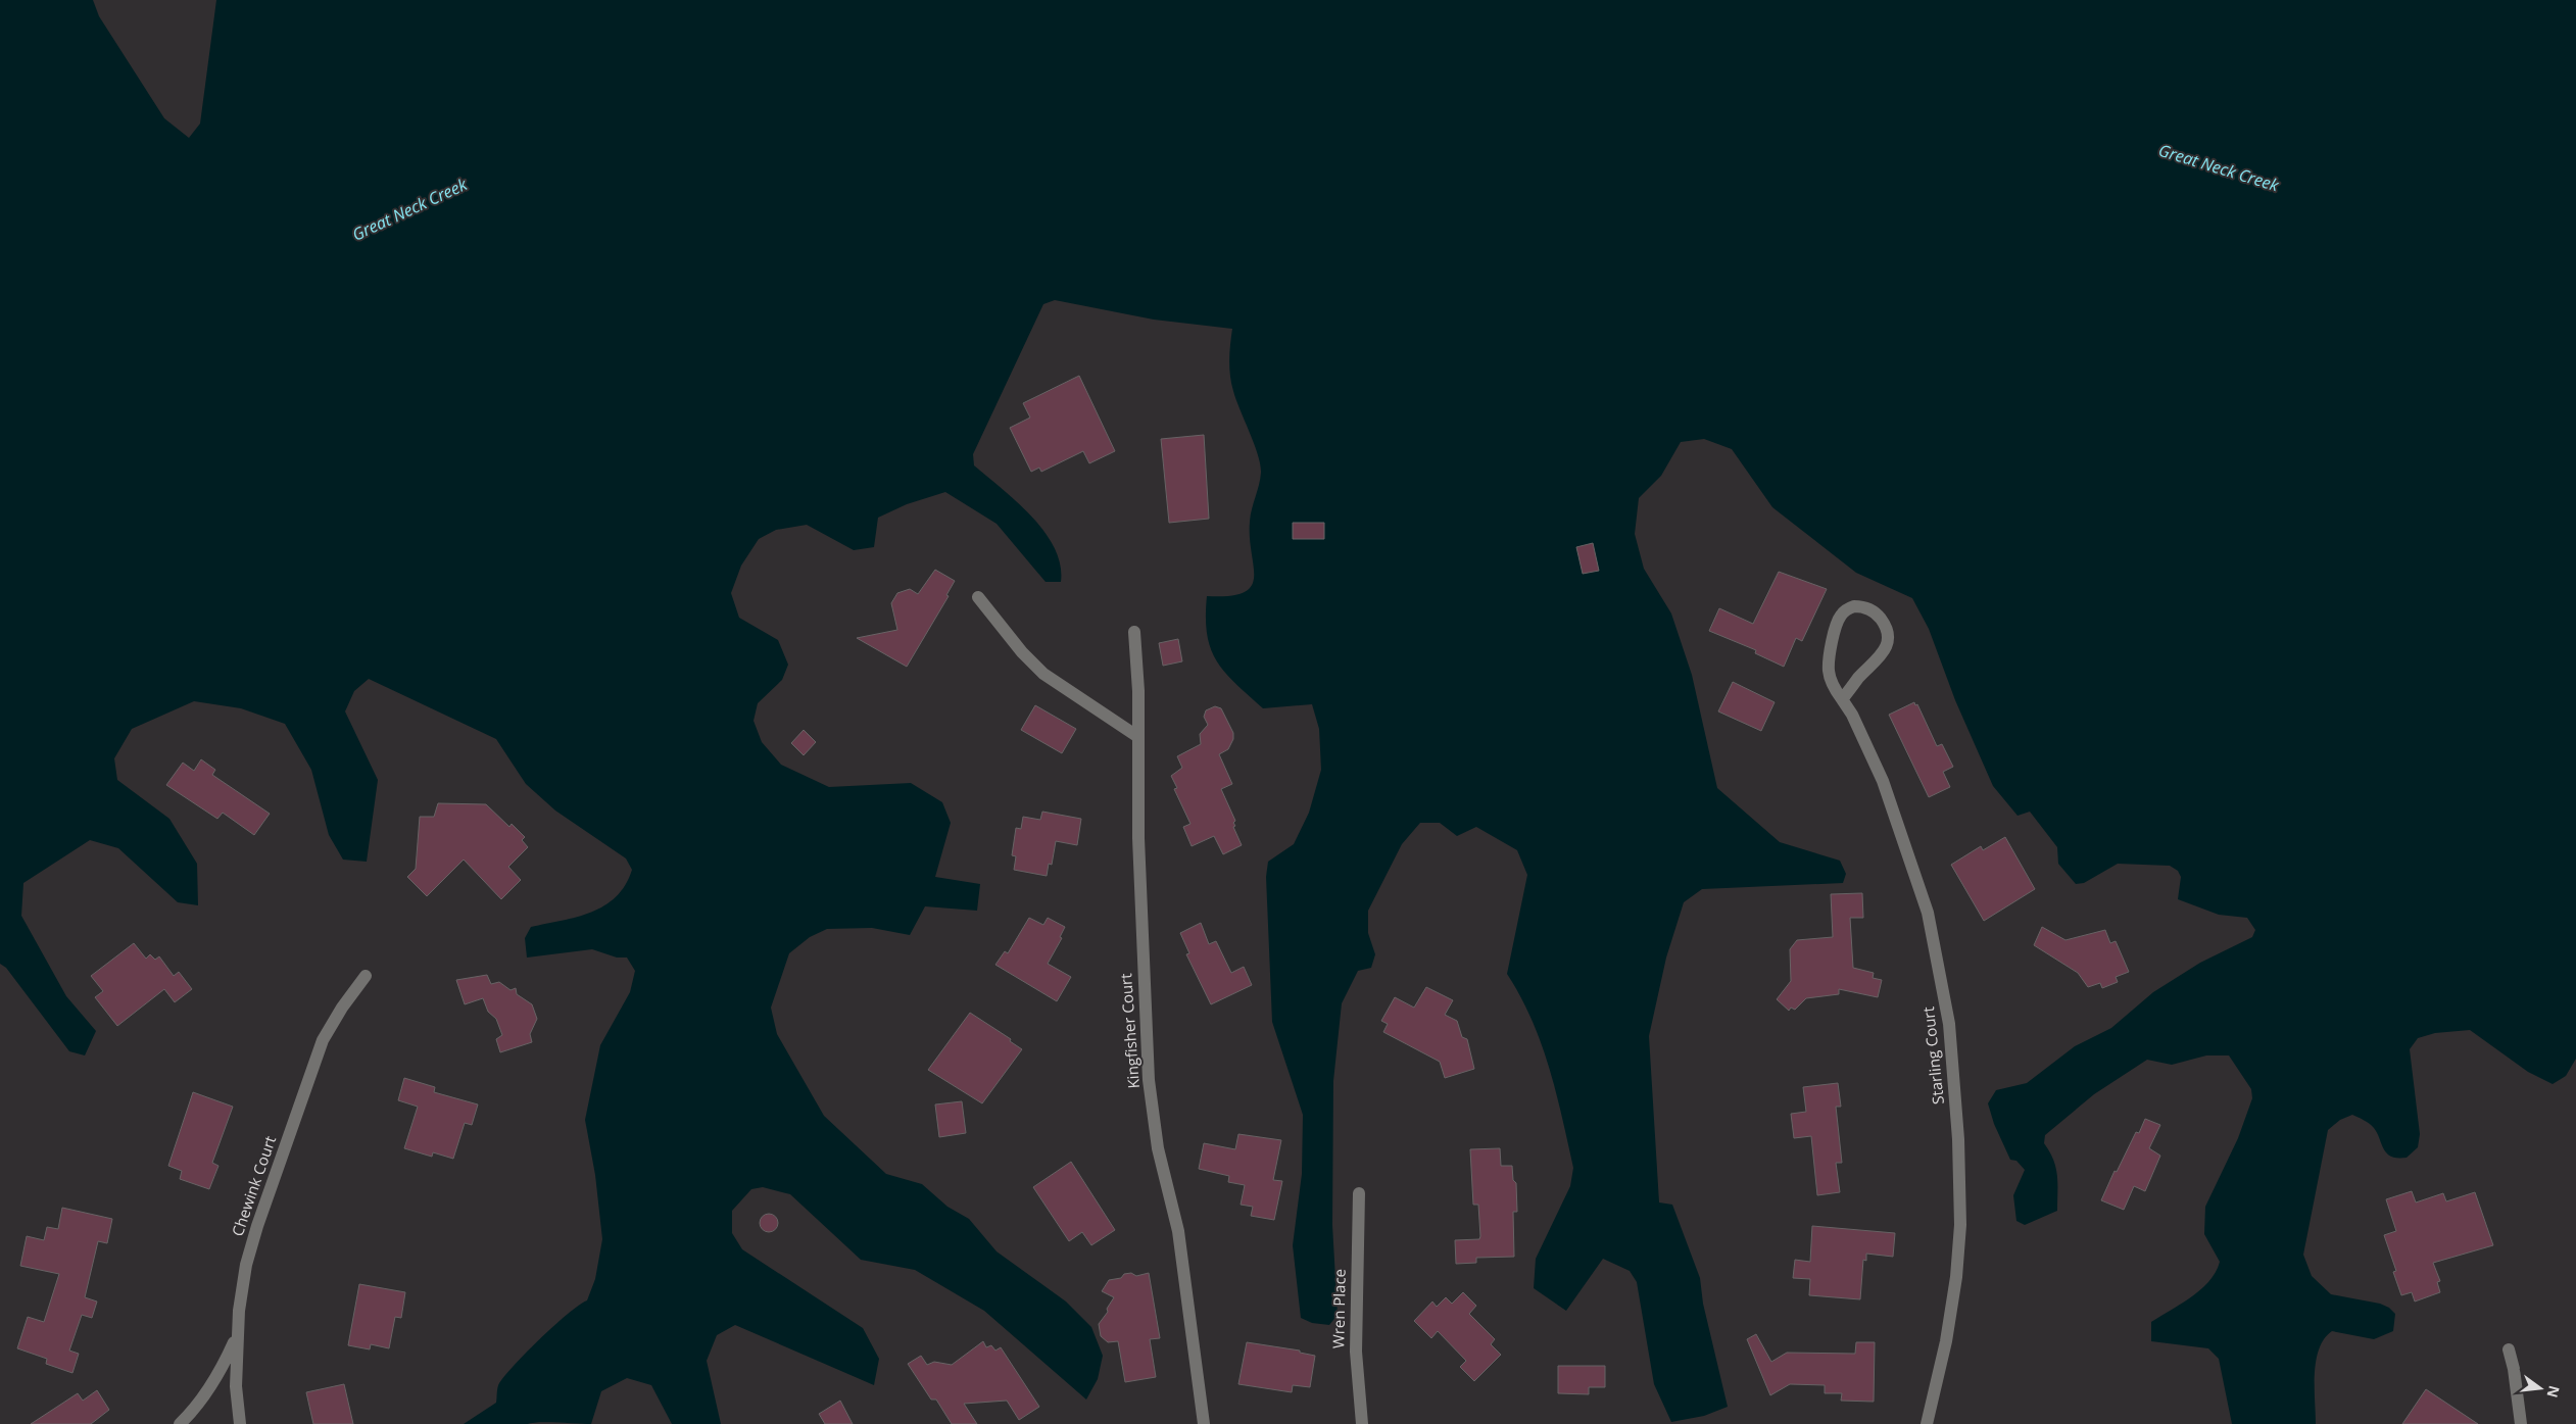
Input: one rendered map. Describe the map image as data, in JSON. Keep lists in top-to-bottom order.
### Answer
{
  "streets": {
    "street": [
      "Kingfisher Court",
      "Starling Court",
      "Chewink Court",
      "Wren Place"
    ]
  },
  "water": ["Great Neck Creek"],
  "north": "right"
}
